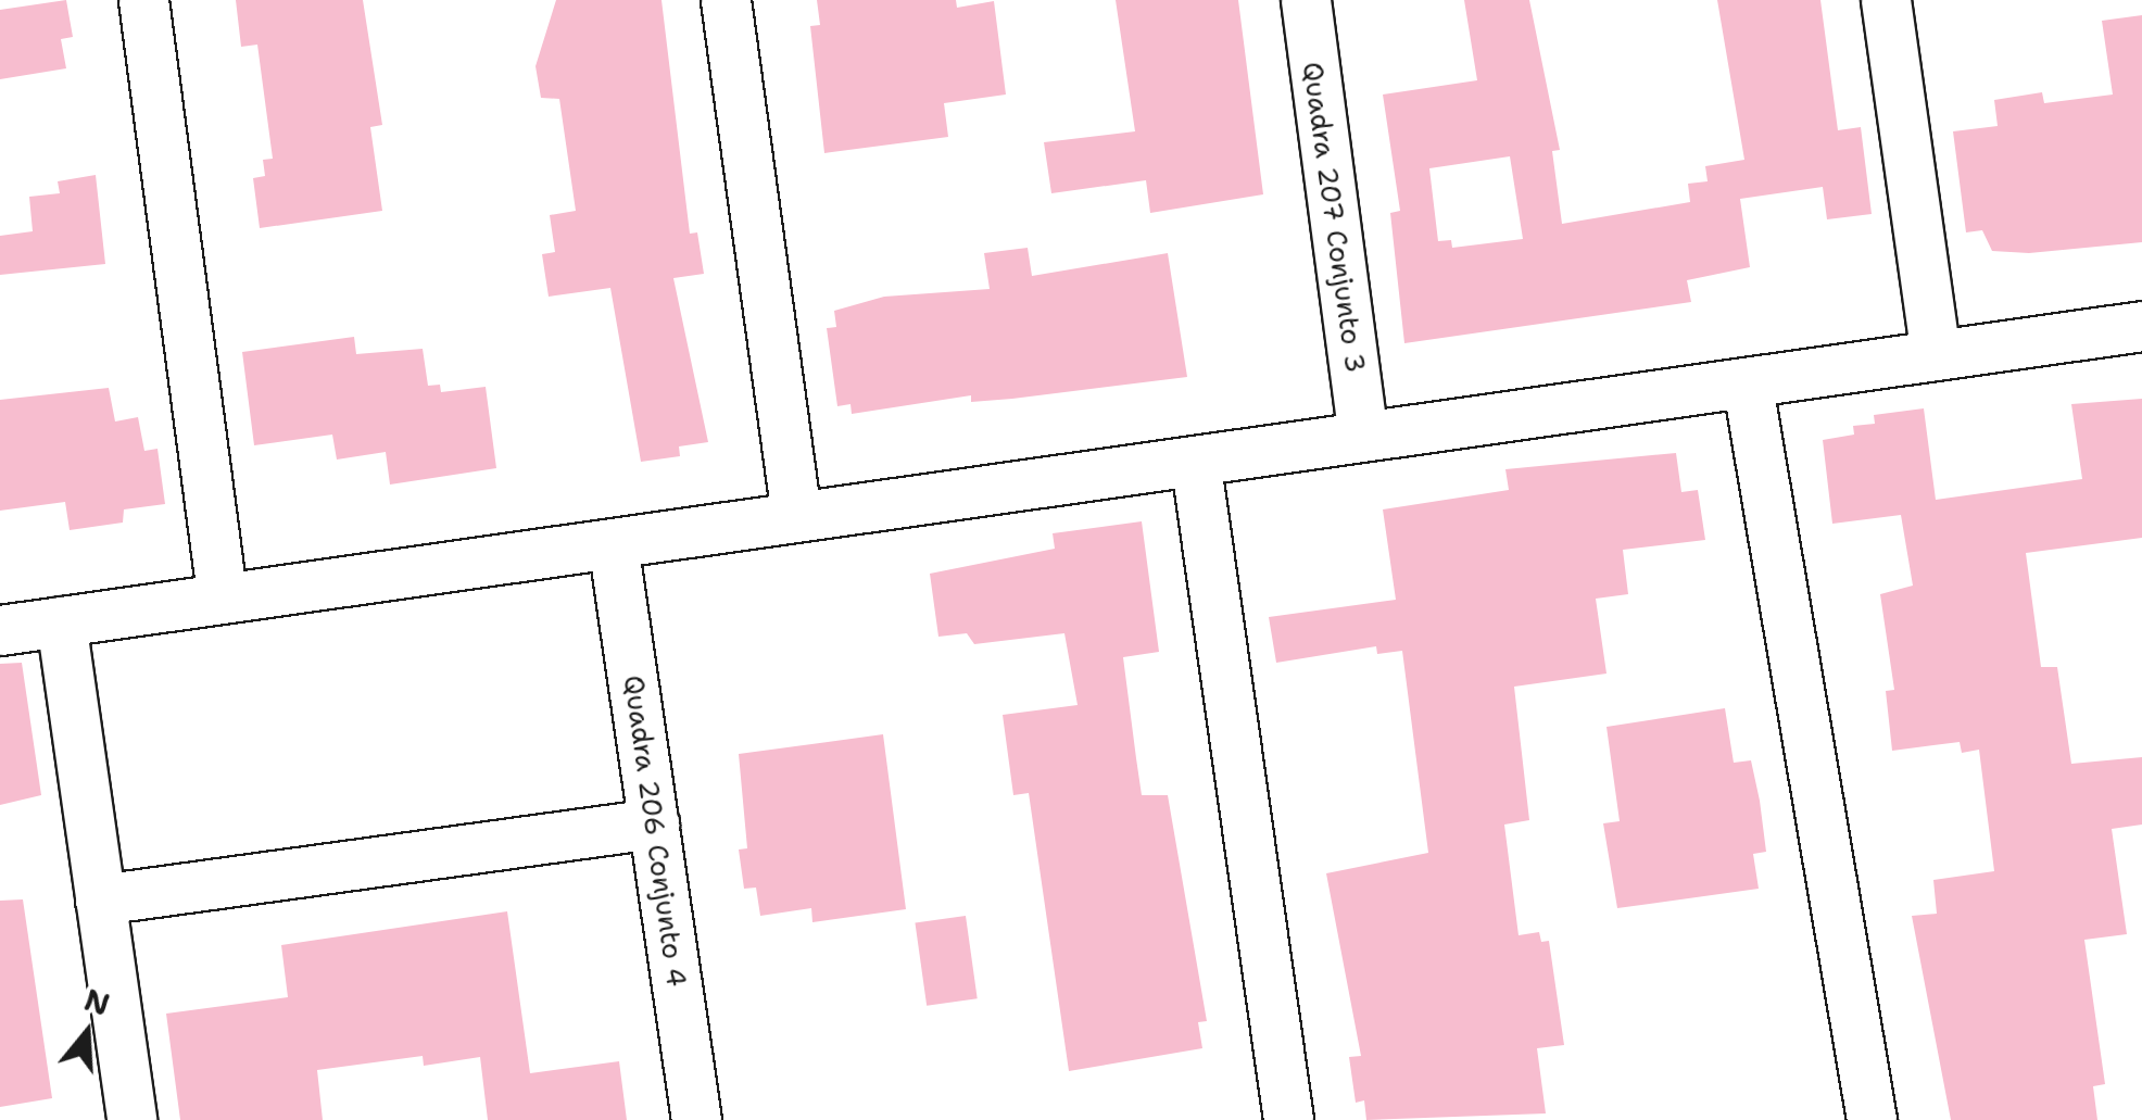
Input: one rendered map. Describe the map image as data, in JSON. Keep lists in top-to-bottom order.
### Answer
{
  "streets": {
    "street": ["Quadra 207 Conjunto 3", "Quadra 206 Conjunto 4"]
  },
  "north": "top"
}
